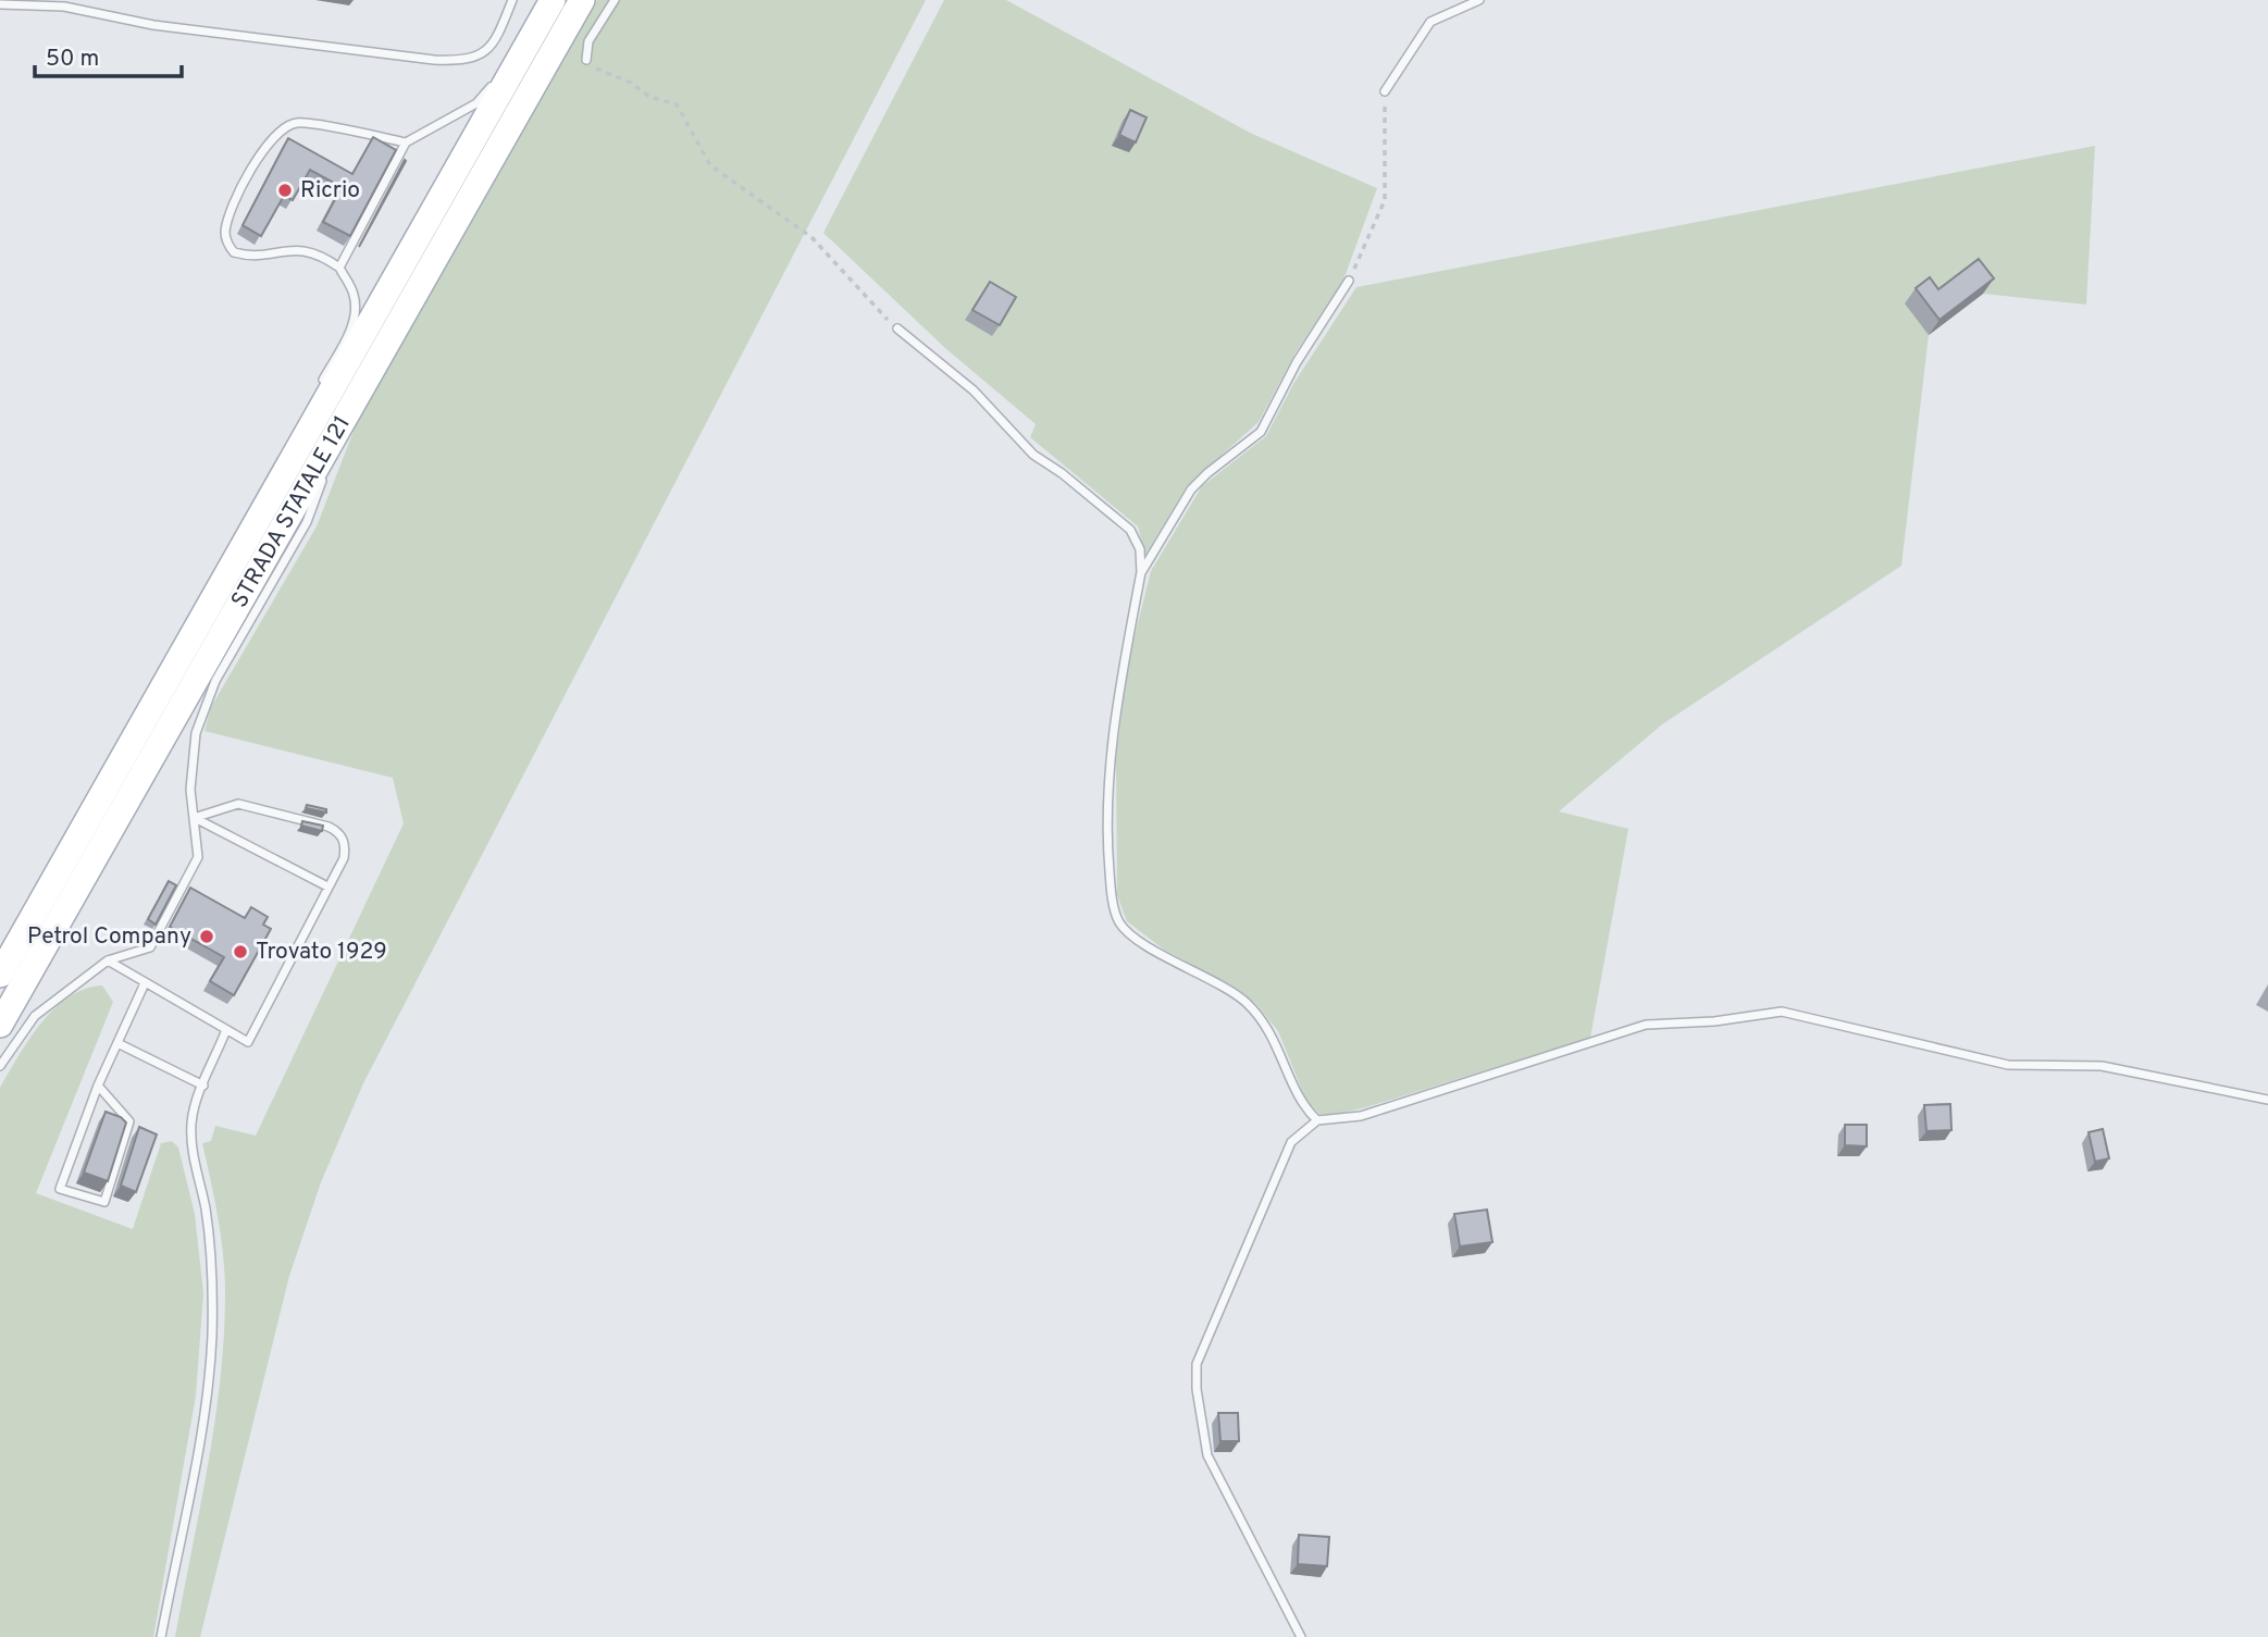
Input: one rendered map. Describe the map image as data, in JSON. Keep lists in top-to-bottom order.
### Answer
{
  "streets": {
    "main road": ["STRADA STATALE 121"]
  },
  "places": ["Ricrio", "Petrol Company", "Trovato 1929"],
  "scale_bar": "50 m"
}
